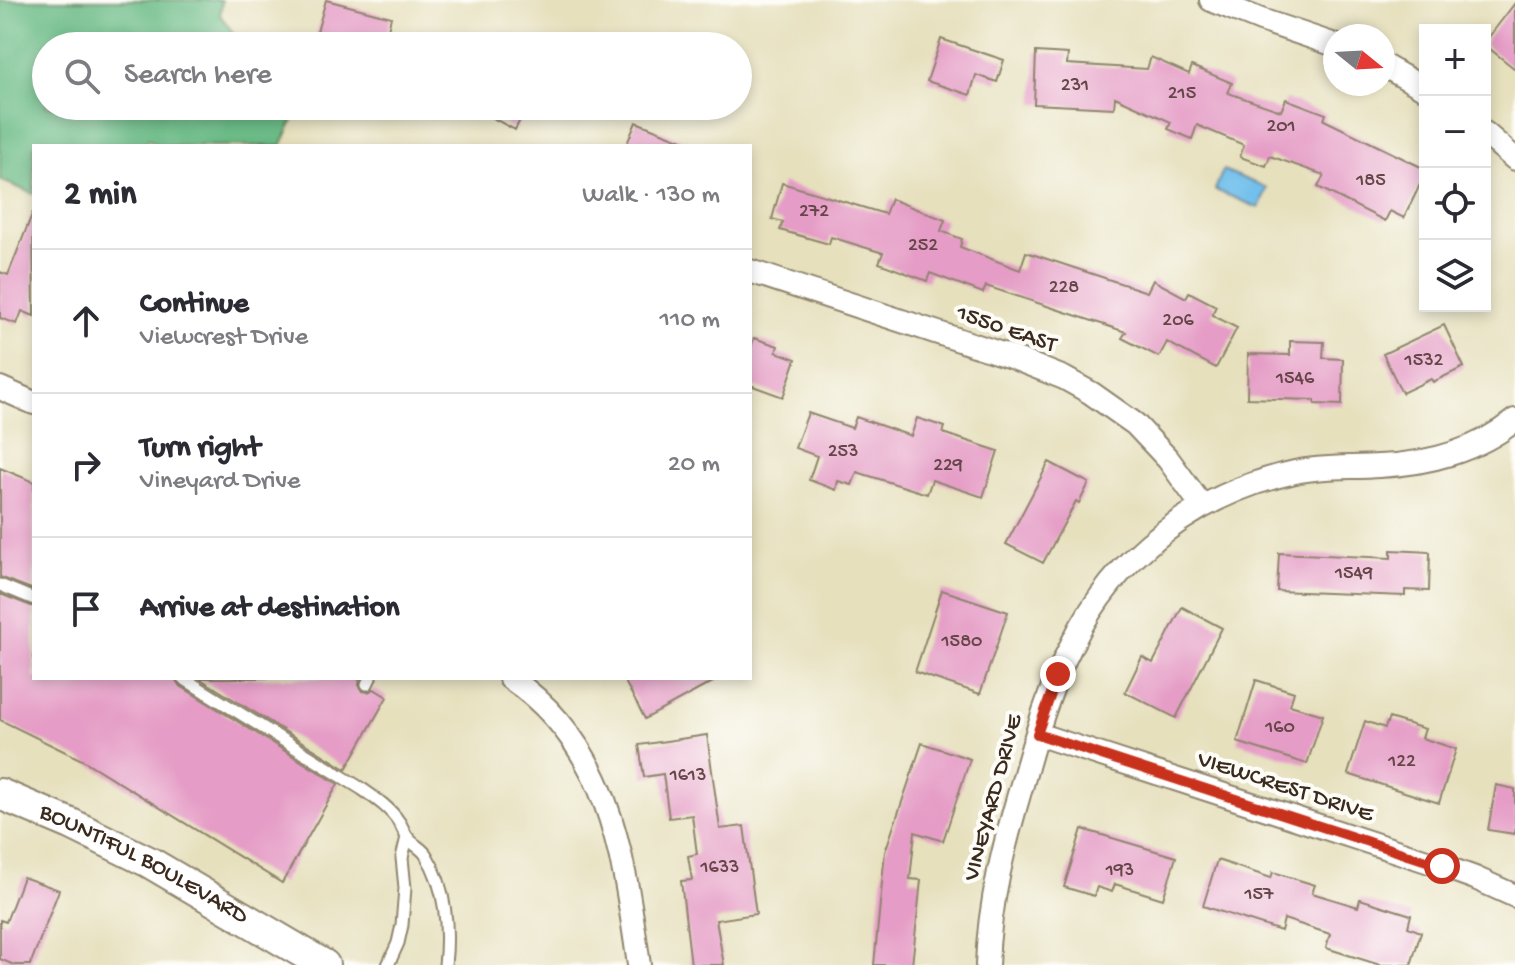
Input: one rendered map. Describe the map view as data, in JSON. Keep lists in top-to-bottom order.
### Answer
{
  "streets": {
    "main road": ["BOUNTIFUL BOULEVARD"],
    "street": ["1550 EAST", "VIEWCREST DRIVE", "VINEYARD DRIVE"]
  },
  "crossings": [
    ["1550 EAST", "VINEYARD DRIVE"],
    ["VIEWCREST DRIVE", "VINEYARD DRIVE"]
  ],
  "house_numbers": [
    "231",
    "215",
    "201",
    "185",
    "272",
    "252",
    "228",
    "206",
    "1532",
    "1546",
    "253",
    "229",
    "1549",
    "1580",
    "160",
    "122",
    "1613",
    "1633",
    "193",
    "157"
  ],
  "north": "right",
  "page": {
    "map_buttons": ["+", "−"],
    "search": "Search here",
    "heading": ["2 min", "Walk · 130 m"],
    "list": [
      ["Continue", "Viewcrest Drive", "110 m"],
      ["Turn right", "Vineyard Drive", "20 m"],
      "Arrive at destination"
    ]
  }
}
